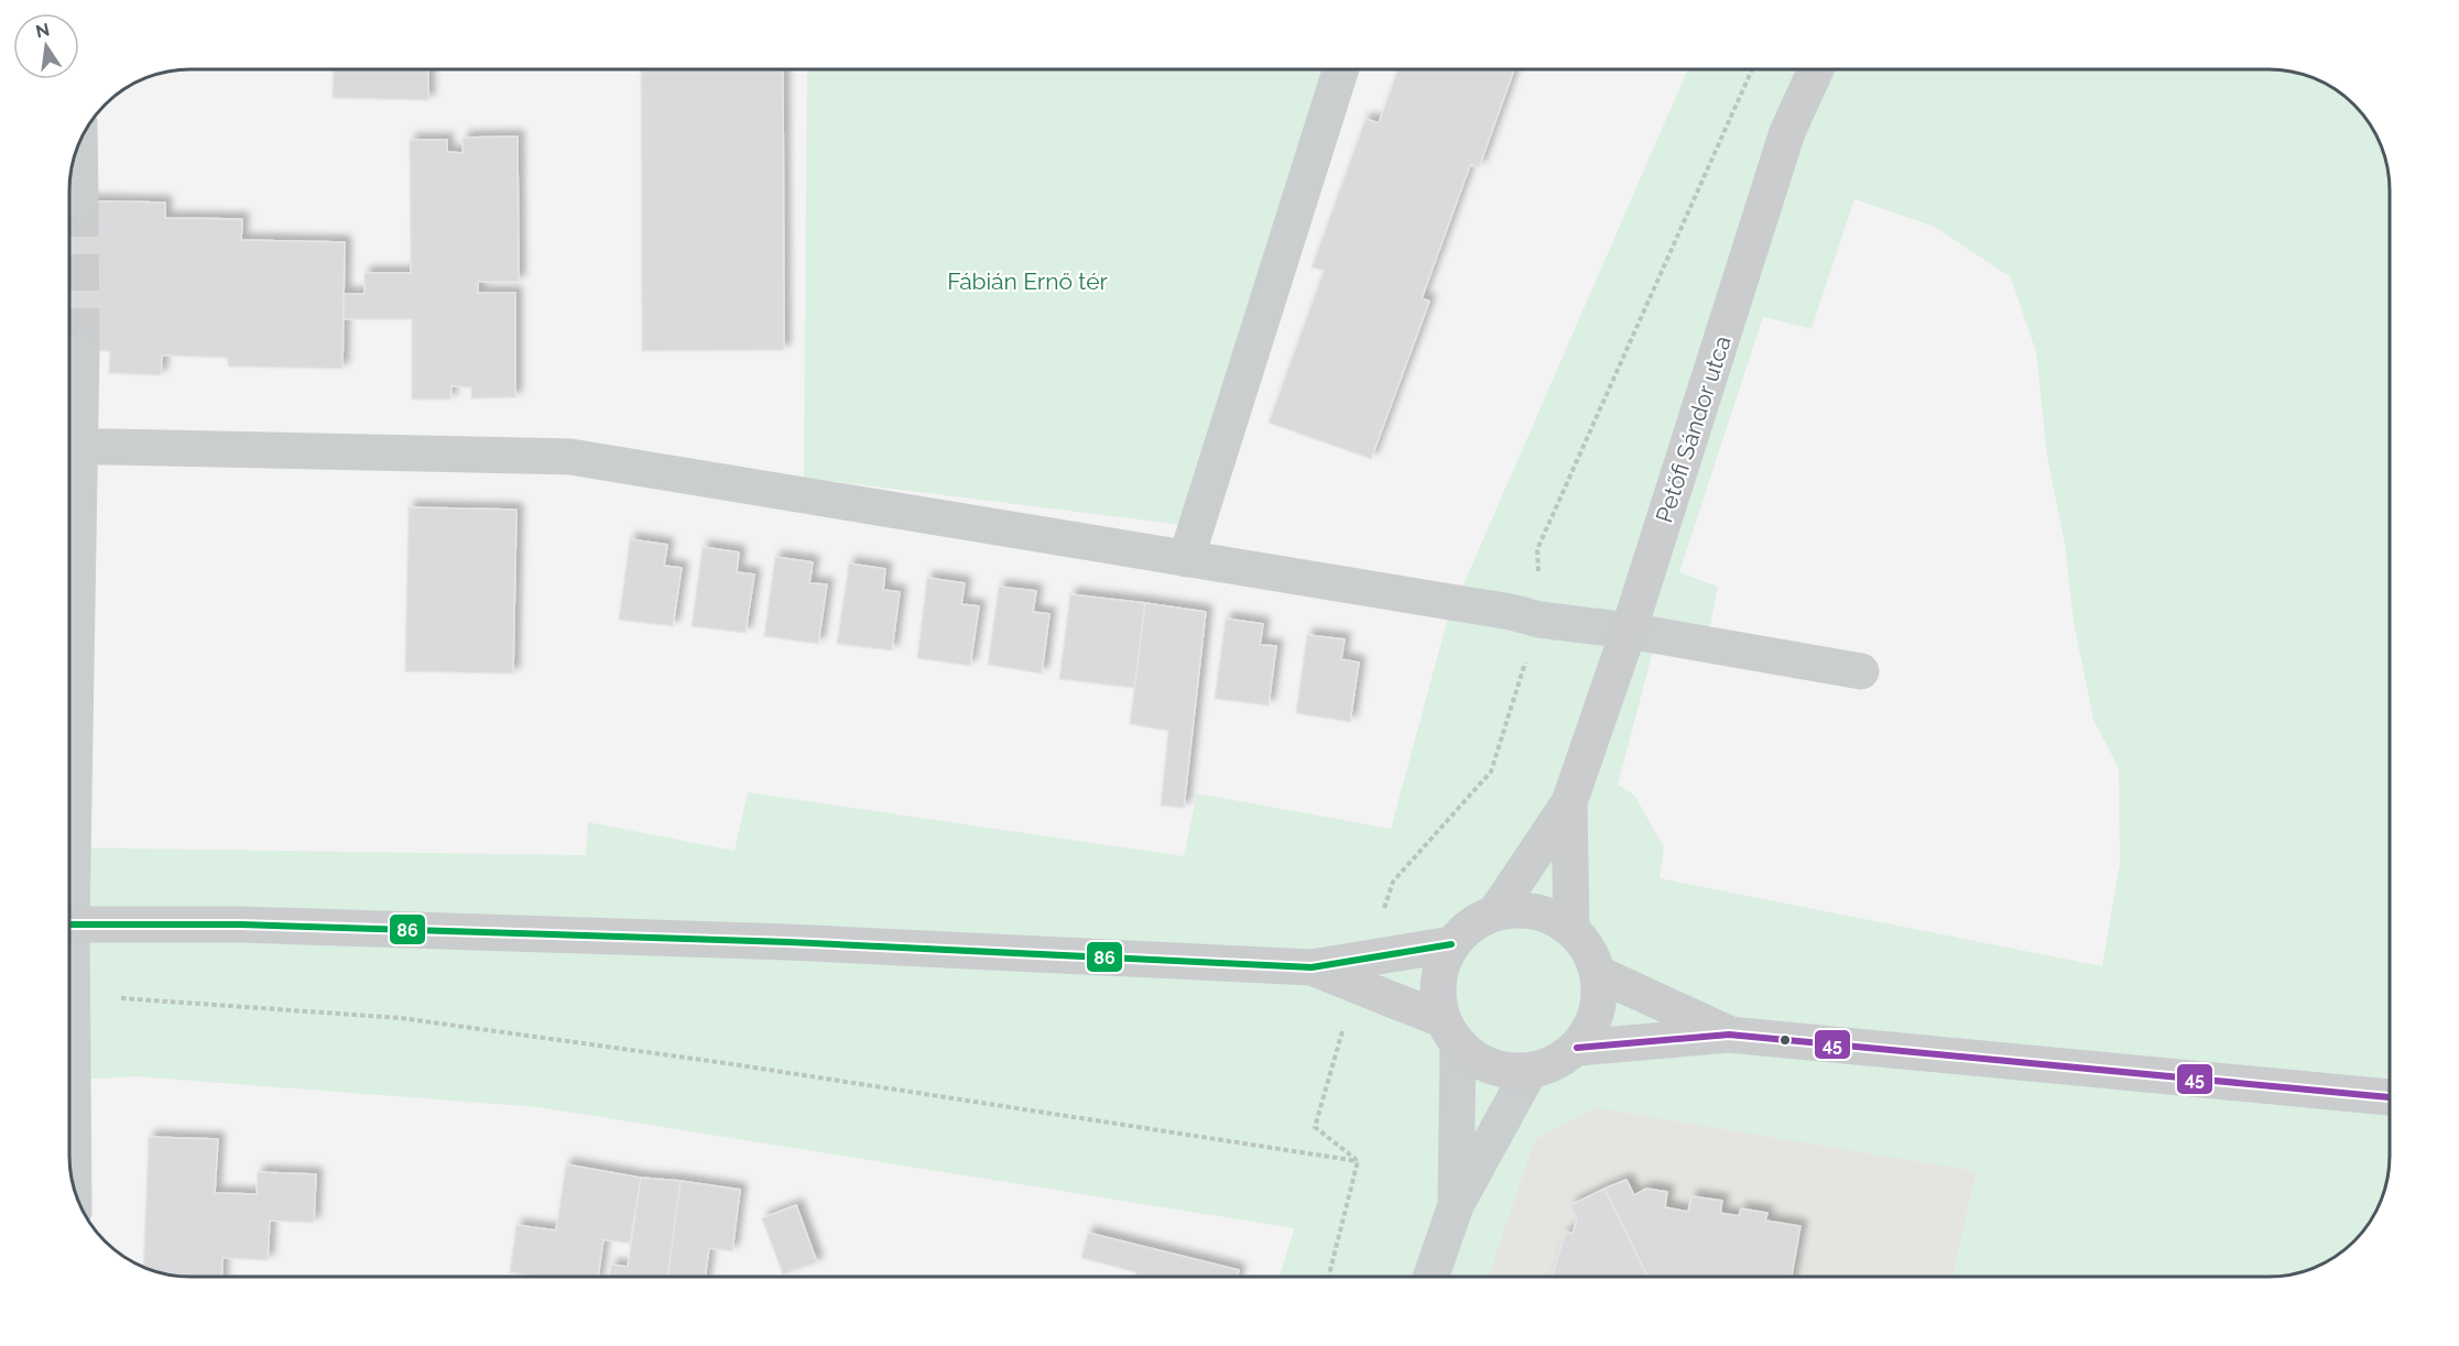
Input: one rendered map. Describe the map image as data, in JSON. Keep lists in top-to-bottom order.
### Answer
{
  "streets": {
    "main road": ["Petőfi Sándor utca"]
  },
  "parks": ["Fábián Ernő tér"],
  "lines": ["transit line 86", "transit line 45"],
  "north": "top"
}
